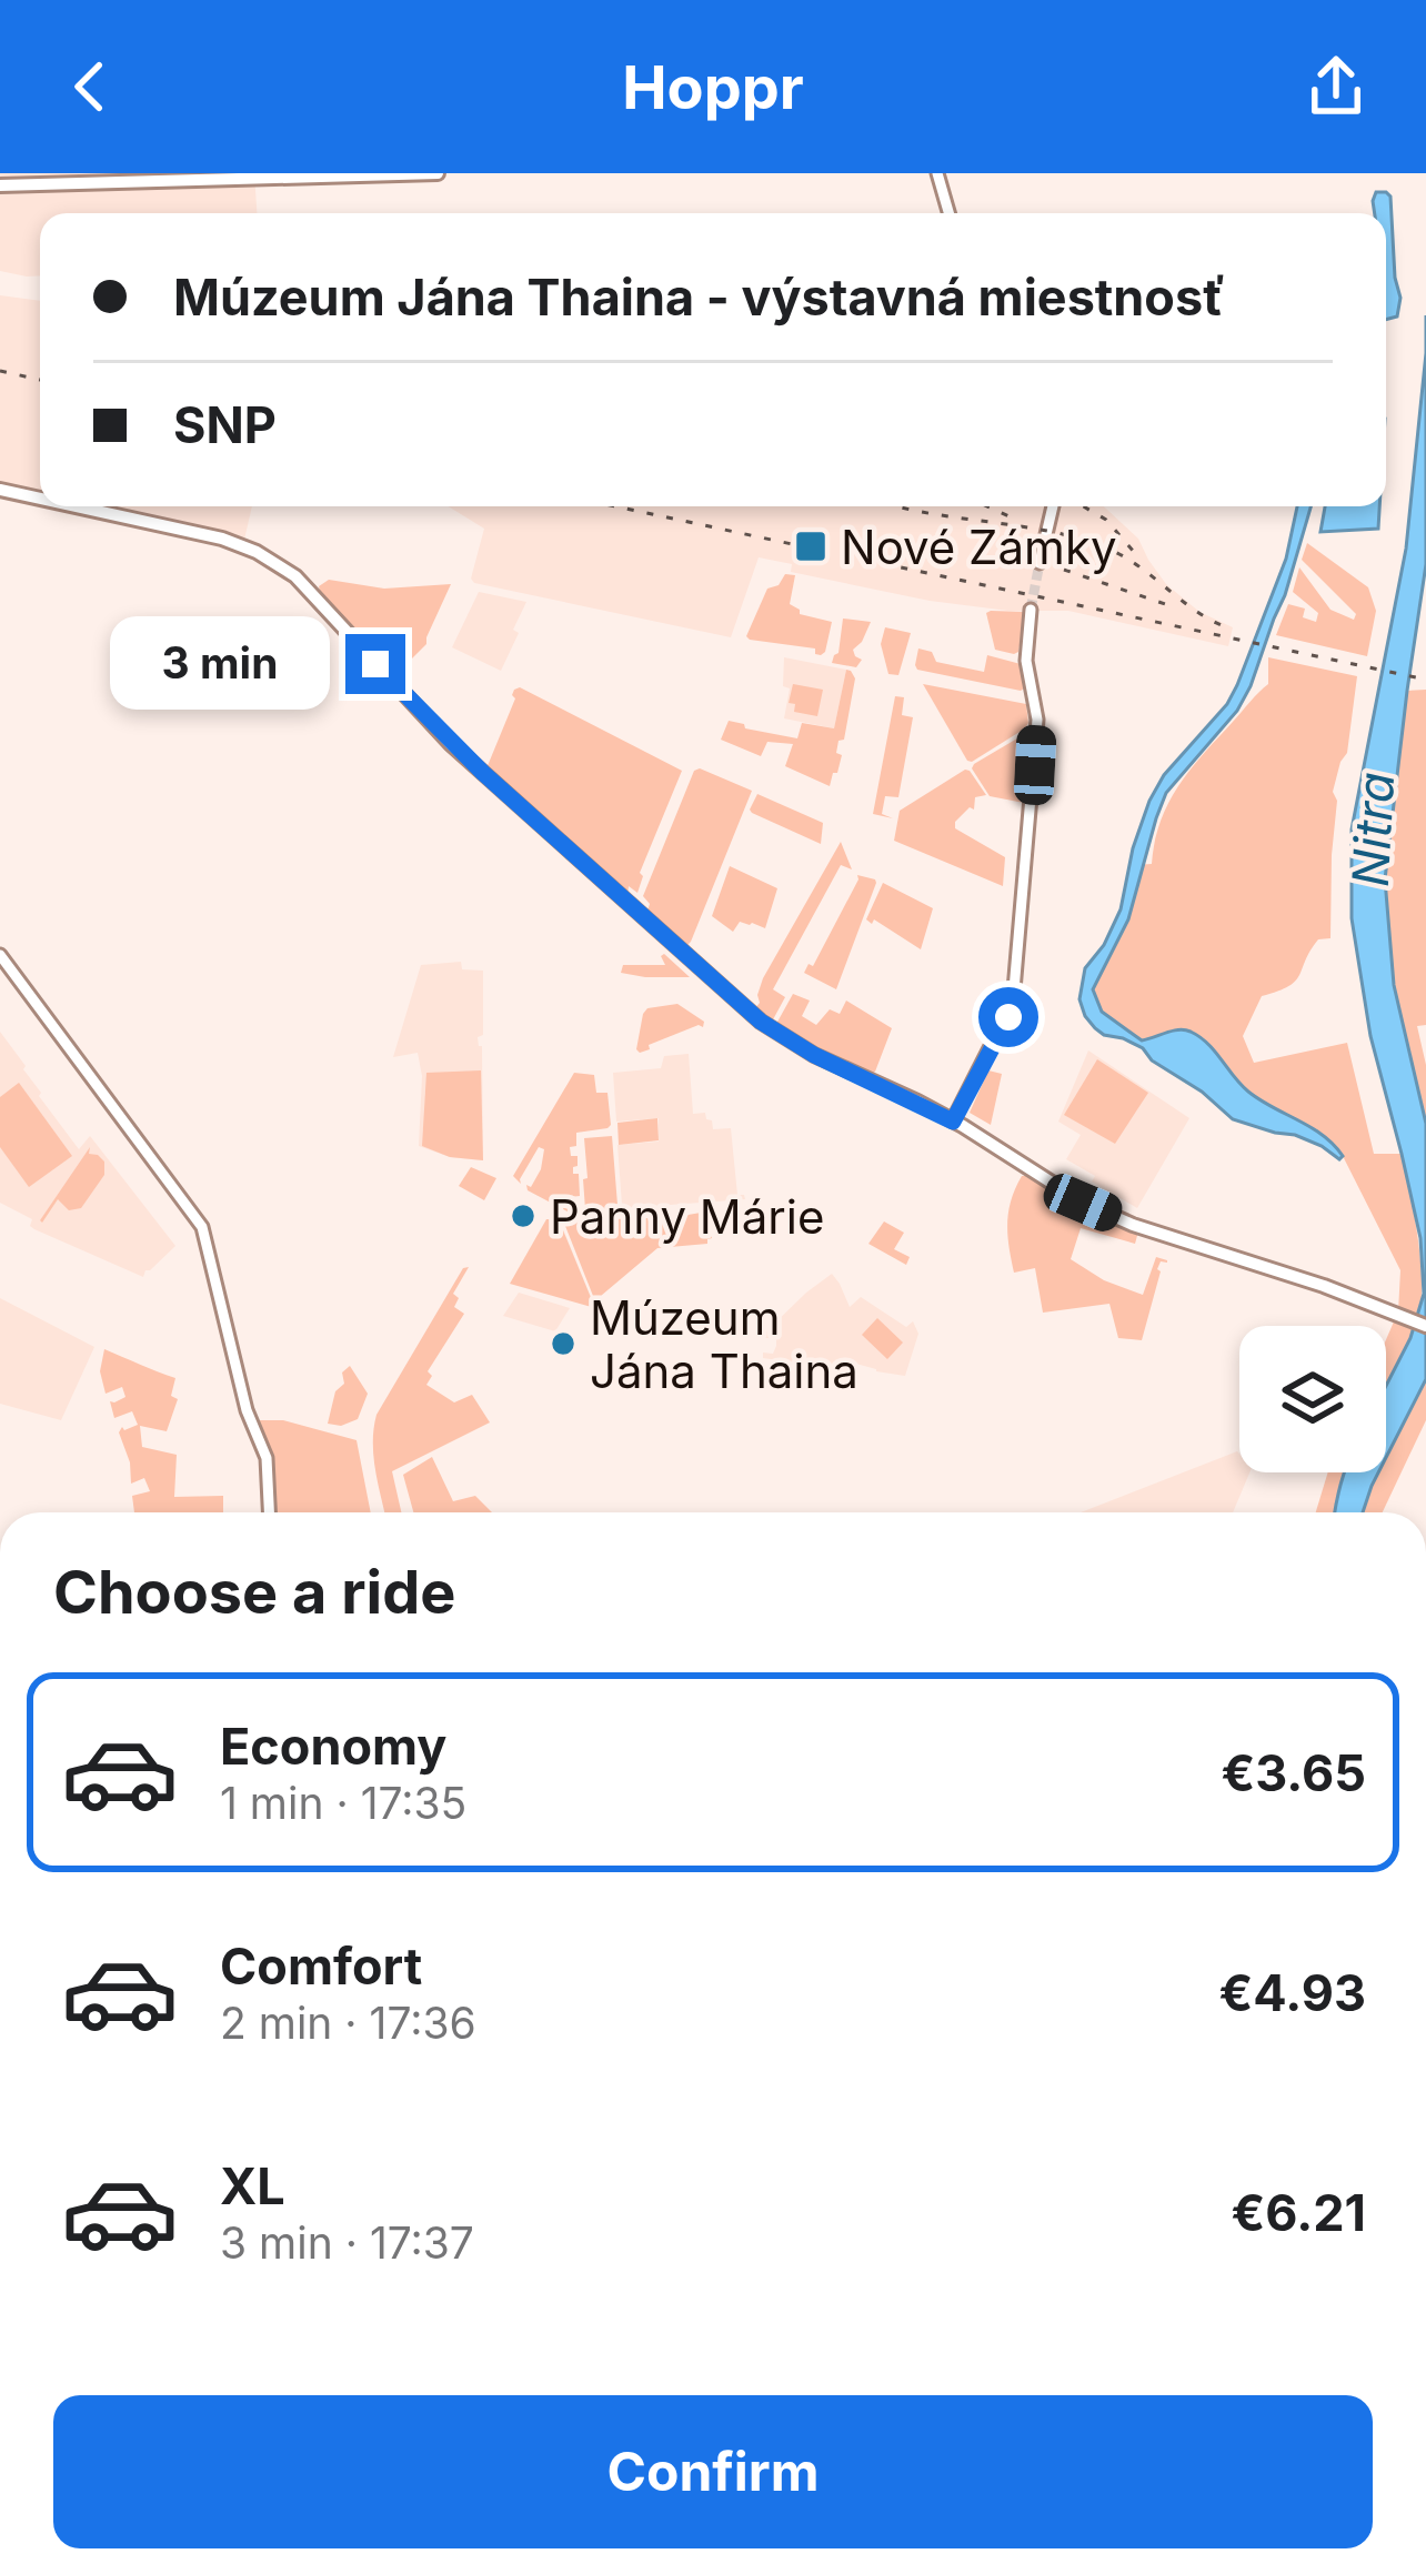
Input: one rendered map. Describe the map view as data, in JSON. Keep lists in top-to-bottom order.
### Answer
{
  "water": ["Nitra"],
  "places": {
    "transit": ["Nové Zámky"],
    "other": ["Panny Márie", "Múzeum Jána Thaina"]
  },
  "page": {
    "header": "Hoppr",
    "banner": ["Múzeum Jána Thaina - výstavná miestnosť", "SNP"],
    "bubble": "3 min",
    "heading": "Choose a ride",
    "list": [
      {
        "name": "Economy",
        "note": "1 min · 17:35",
        "value": "€3.65"
      },
      {
        "name": "Comfort",
        "note": "2 min · 17:36",
        "value": "€4.93"
      },
      {
        "name": "XL",
        "note": "3 min · 17:37",
        "value": "€6.21"
      }
    ],
    "buttons": "Confirm"
  }
}
